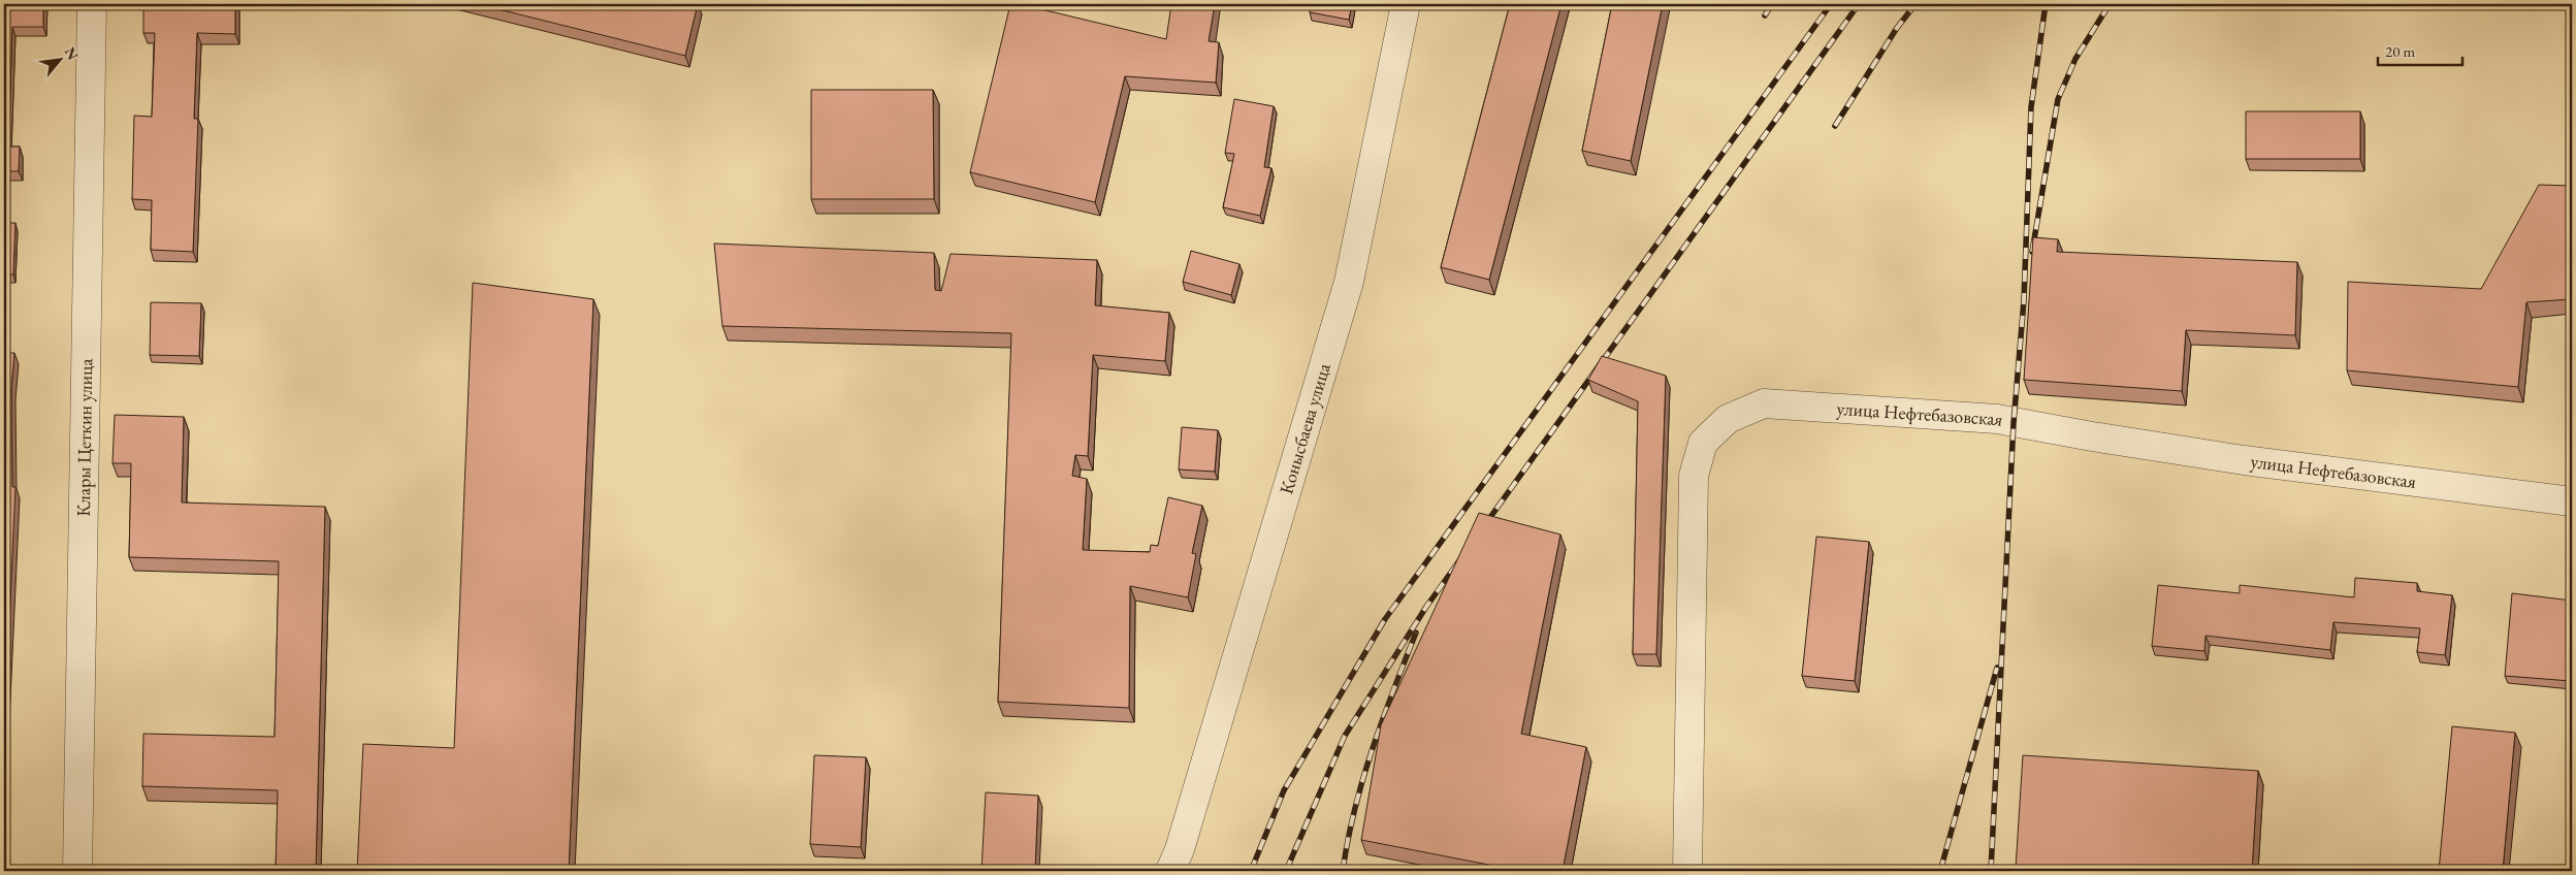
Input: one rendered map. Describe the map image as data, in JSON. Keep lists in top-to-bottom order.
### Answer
{
  "streets": {
    "street": ["улица Нефтебазовская", "Конысбаева улица", "Клары Цеткин улица"]
  },
  "scale_bar": "20 m",
  "north": "top right"
}
